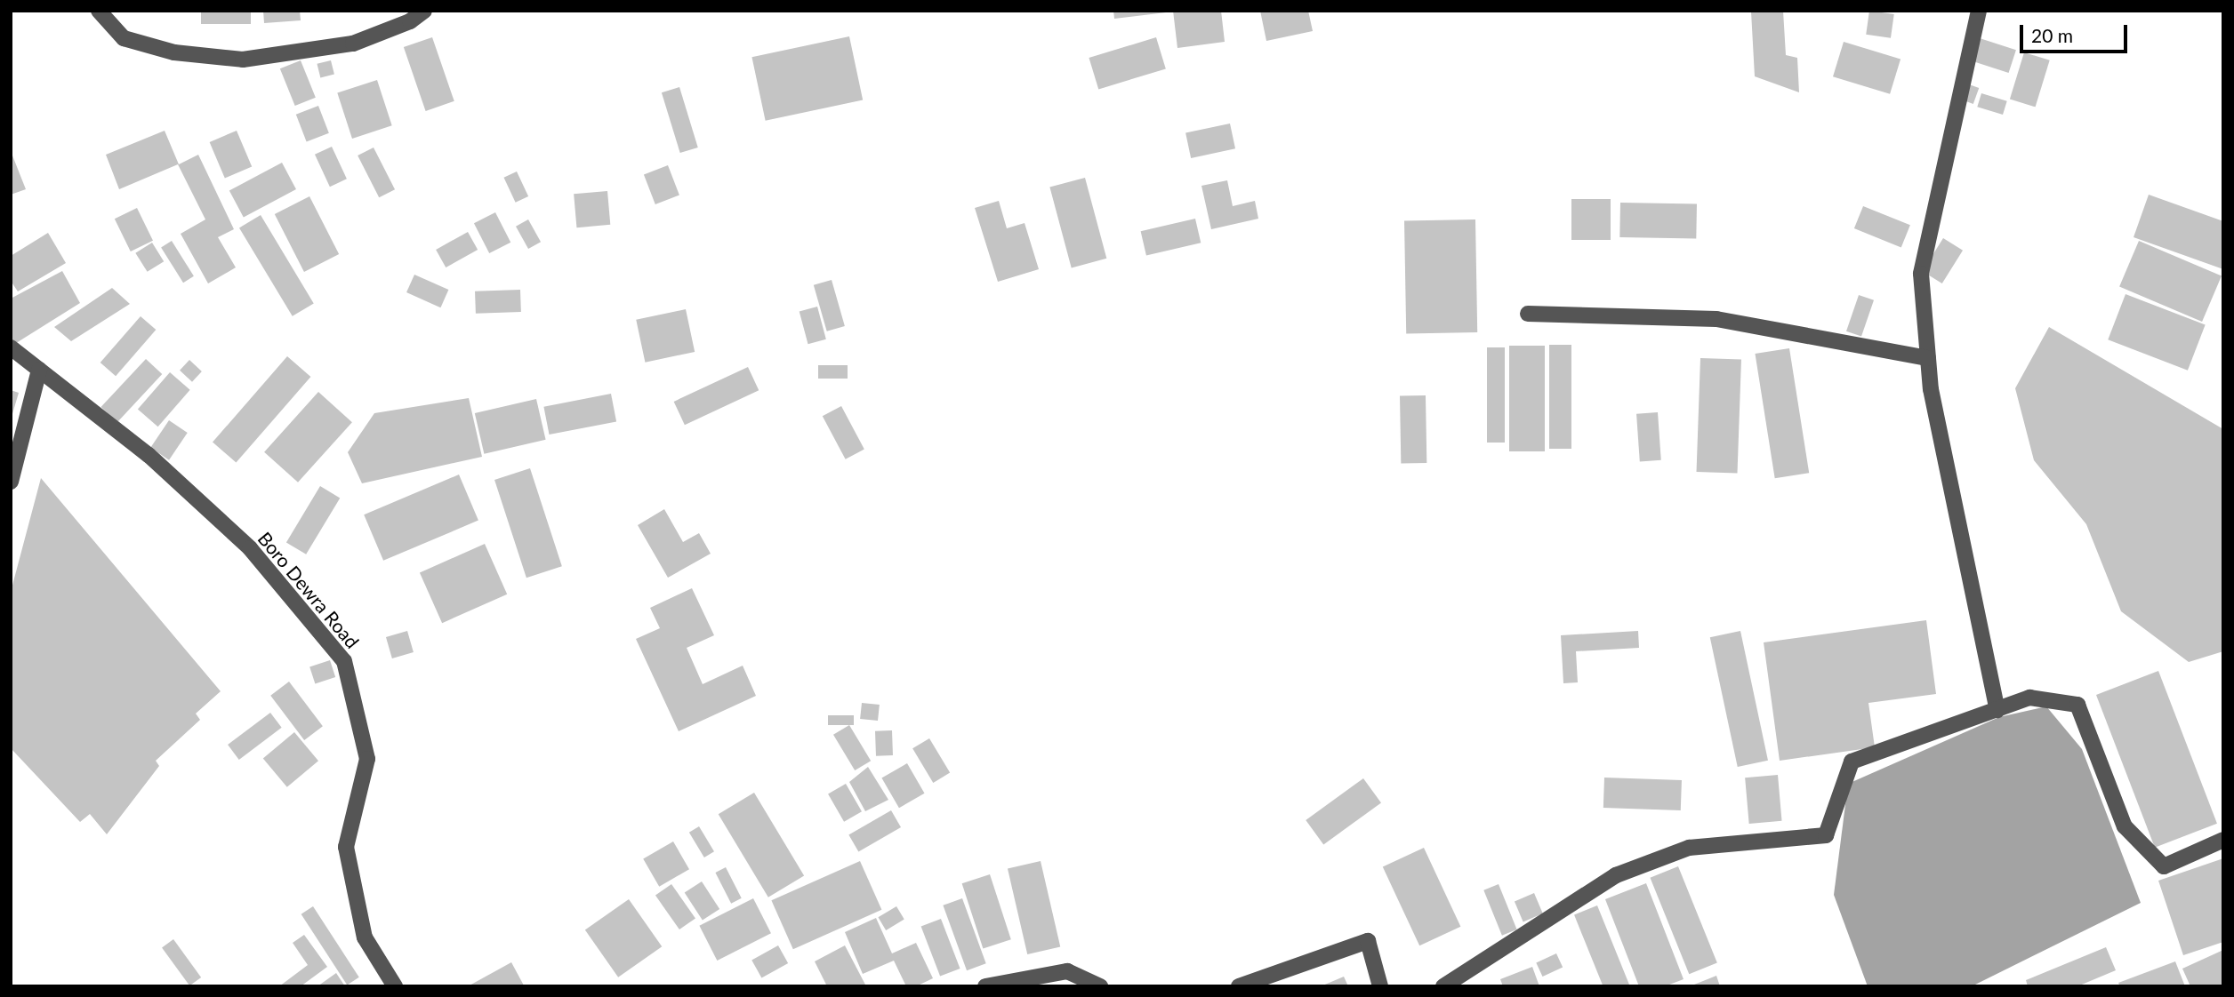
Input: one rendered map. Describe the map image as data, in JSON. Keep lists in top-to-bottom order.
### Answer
{
  "streets": {
    "street": ["Boro Dewra Road"]
  },
  "scale_bar": "20 m"
}
